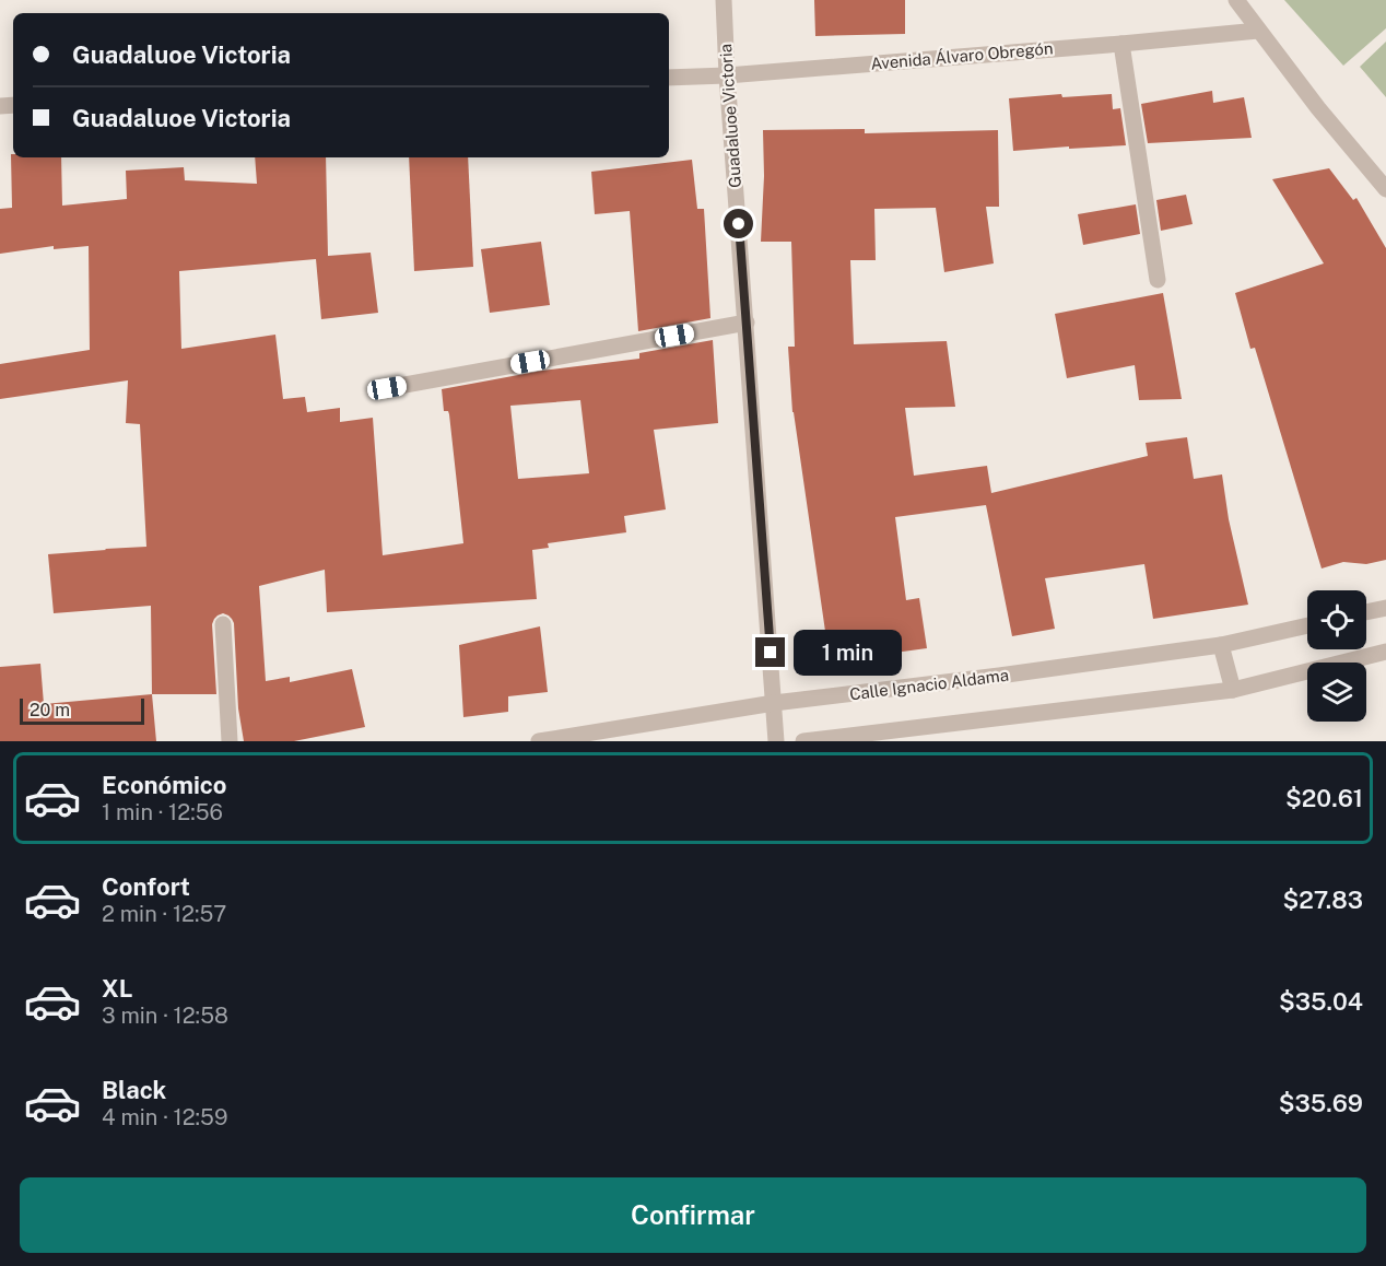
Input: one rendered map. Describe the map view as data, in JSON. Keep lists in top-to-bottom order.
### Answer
{
  "streets": {
    "street": ["Avenida Álvaro Obregón", "Guadaluoe Victoria", "Calle Ignacio Aldama"]
  },
  "crossings": [
    ["Avenida Álvaro Obregón", "Guadaluoe Victoria"],
    ["Guadaluoe Victoria", "Calle Ignacio Aldama"]
  ],
  "scale_bar": "20 m",
  "page": {
    "banner": ["Guadaluoe Victoria", "Guadaluoe Victoria"],
    "bubble": "1 min",
    "scale": "20 m",
    "list": [
      {
        "name": "Económico",
        "note": "1 min · 12:56",
        "value": "$20.61"
      },
      {
        "name": "Confort",
        "note": "2 min · 12:57",
        "value": "$27.83"
      },
      {
        "name": "XL",
        "note": "3 min · 12:58",
        "value": "$35.04"
      },
      {
        "name": "Black",
        "note": "4 min · 12:59",
        "value": "$35.69"
      }
    ],
    "buttons": "Confirmar"
  }
}
